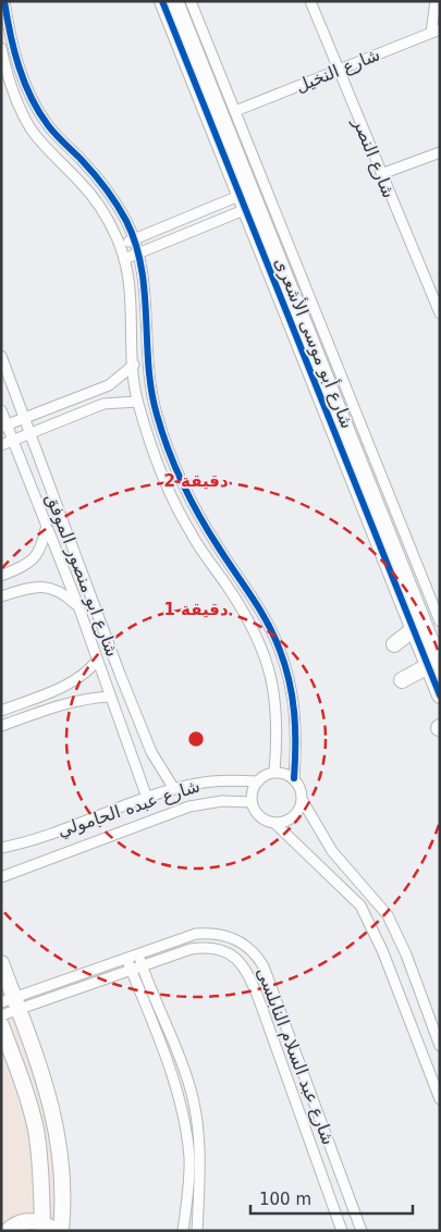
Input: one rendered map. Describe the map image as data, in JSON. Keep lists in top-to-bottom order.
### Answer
{
  "streets": {
    "street": [
      "شارع النخيل",
      "شارع النصر",
      "شارع أبو موسى الأشعرى",
      "شارع ابو منصور الموفق",
      "شارع عبده الحامولي",
      "شارع عبد السلام النابلسى"
    ]
  },
  "crossings": [
    ["شارع النخيل", "شارع النصر"],
    ["شارع ابو منصور الموفق", "شارع عبده الحامولي"]
  ],
  "scale_bar": "100 m",
  "rings": ["2 دقيقة", "1 دقيقة"]
}
